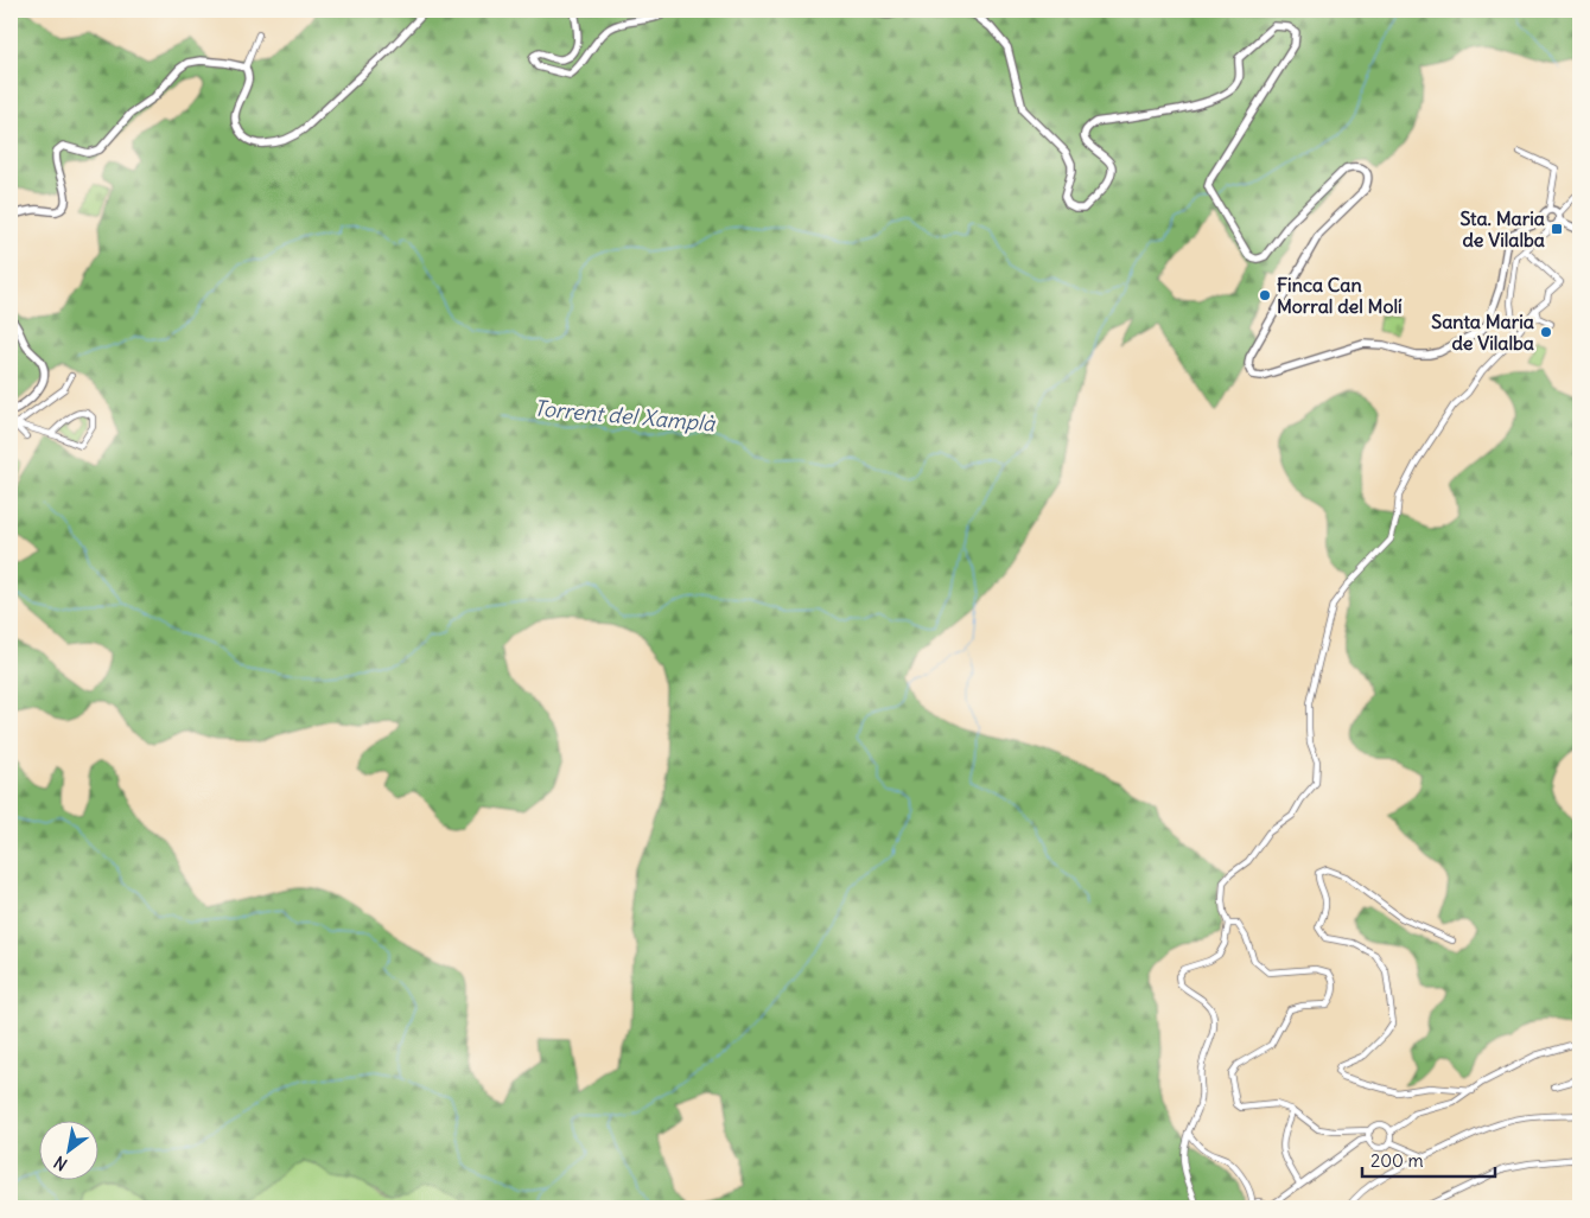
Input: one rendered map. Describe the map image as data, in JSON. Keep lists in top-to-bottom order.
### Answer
{
  "water": ["Torrent del Xamplà"],
  "places": {
    "transit": ["Sta. Maria de Vilalba"],
    "other": ["Finca Can Morral del Molí", "Santa Maria de Vilalba"]
  },
  "scale_bar": "200 m",
  "north": "bottom left"
}
